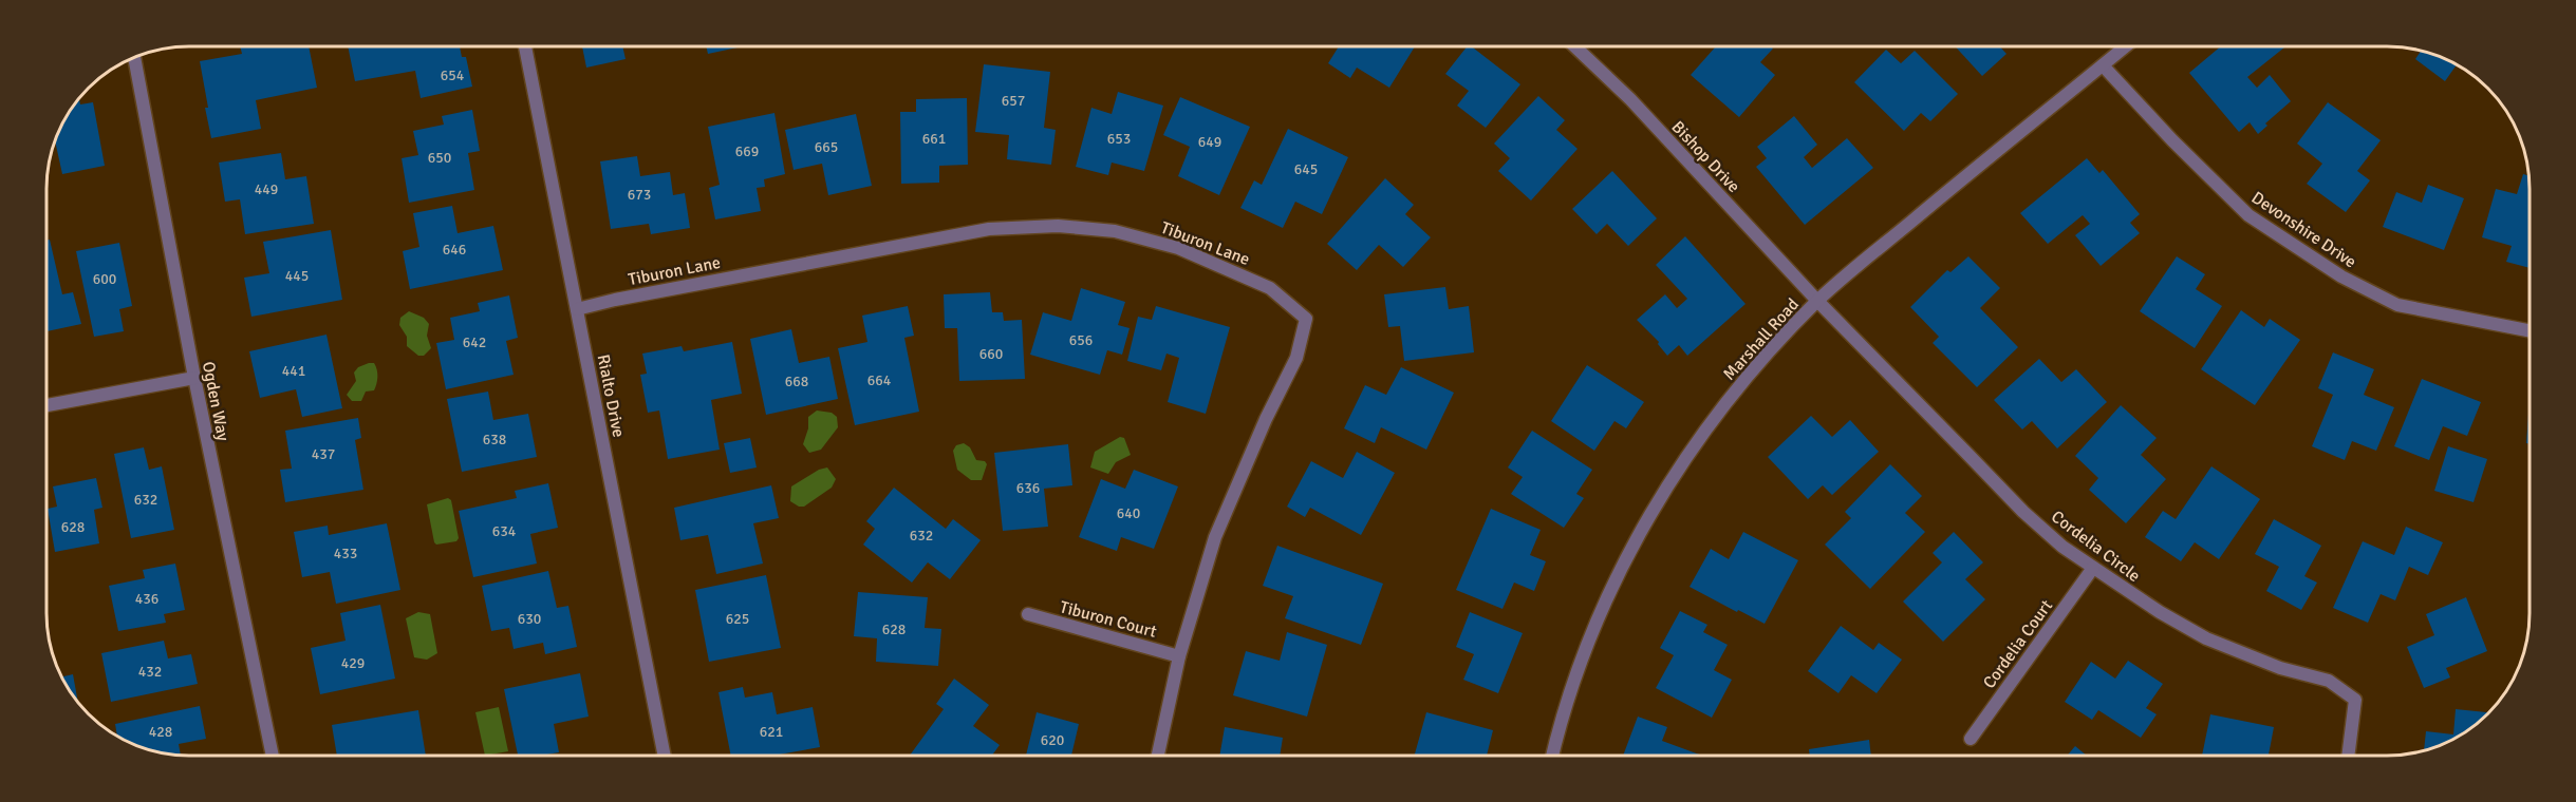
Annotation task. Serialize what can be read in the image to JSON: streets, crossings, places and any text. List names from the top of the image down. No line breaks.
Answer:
{"streets":{"street":["Bishop Drive","Devonshire Drive","Tiburon Lane","Marshall Road","Rialto Drive","Ogden Way","Cordelia Circle","Tiburon Court","Cordelia Court"]},"crossings":[["Bishop Drive","Marshall Road"],["Bishop Drive","Cordelia Circle"],["Devonshire Drive","Marshall Road"],["Tiburon Lane","Rialto Drive"],["Tiburon Lane","Tiburon Court"],["Marshall Road","Cordelia Circle"],["Cordelia Circle","Cordelia Court"]],"house_numbers":["654","657","661","653","649","665","669","650","645","449","673","646","445","600","656","642","660","441","664","668","638","437","636","632","640","628","634","632","433","436","630","625","628","429","432","428","621","620"]}
